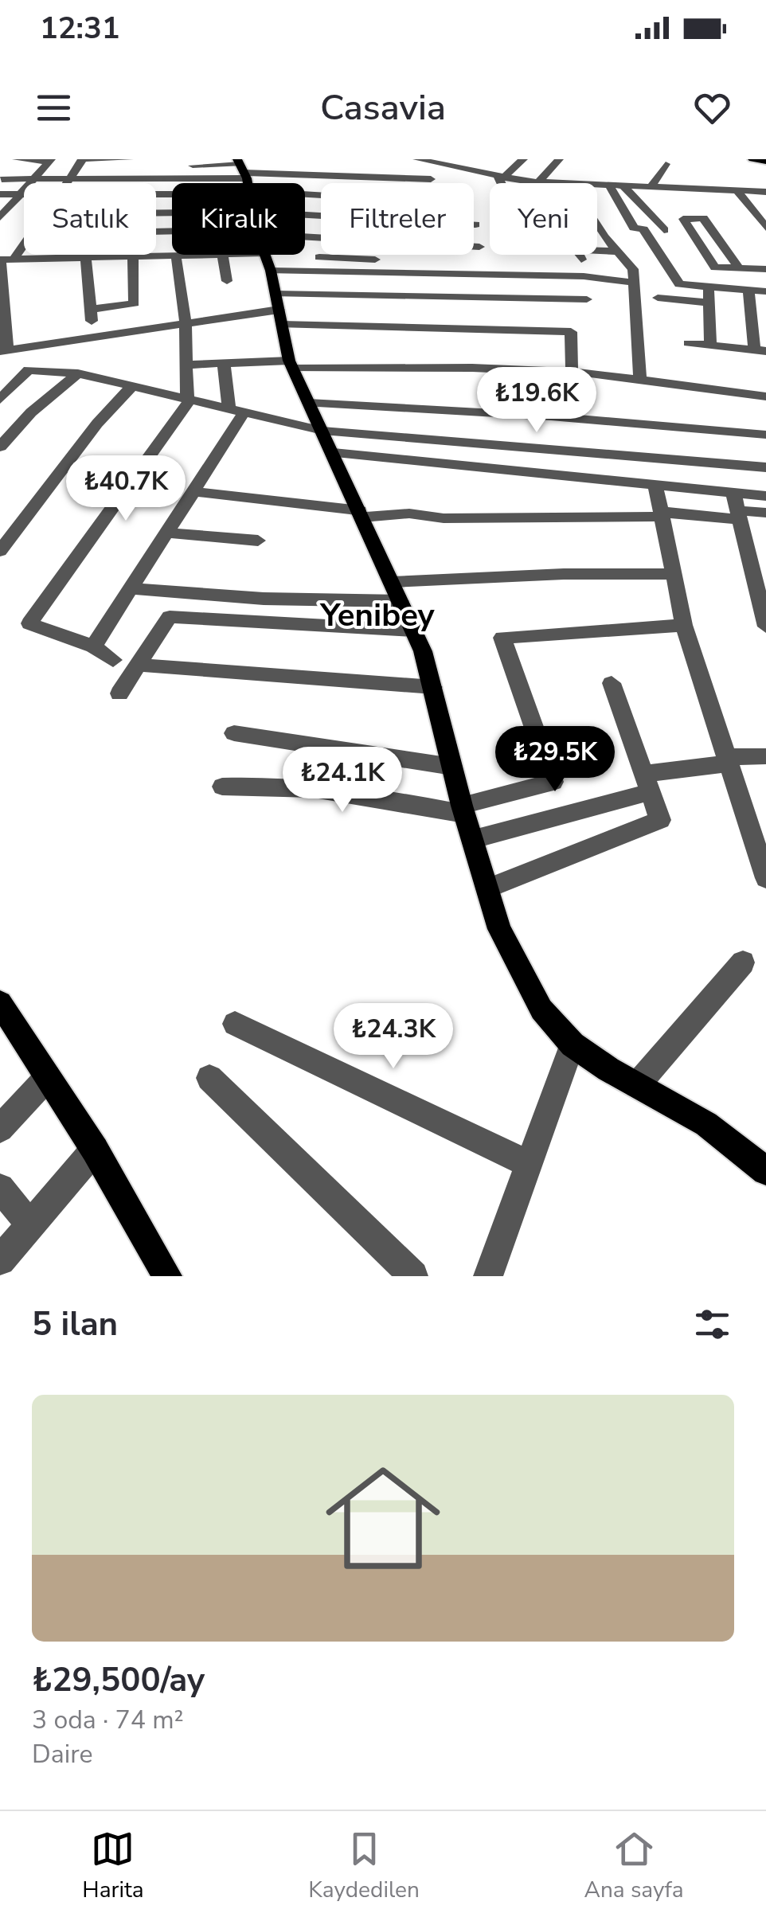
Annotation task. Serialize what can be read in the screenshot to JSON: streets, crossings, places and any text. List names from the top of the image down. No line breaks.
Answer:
{"districts":["Yenibey"],"page":{"status":"12:31","header":"Casavia","chip":["Satılık","Kiralık","Filtreler","Yeni"],"price":["₺19.6K","₺40.7K","₺29.5K","₺24.1K","₺24.3K"],"heading":"5 ilan","list":[{"name":"₺29,500/ay","note":"3 oda · 74 m² · Daire"}],"tabs":["Harita","Kaydedilen","Ana sayfa"]}}
